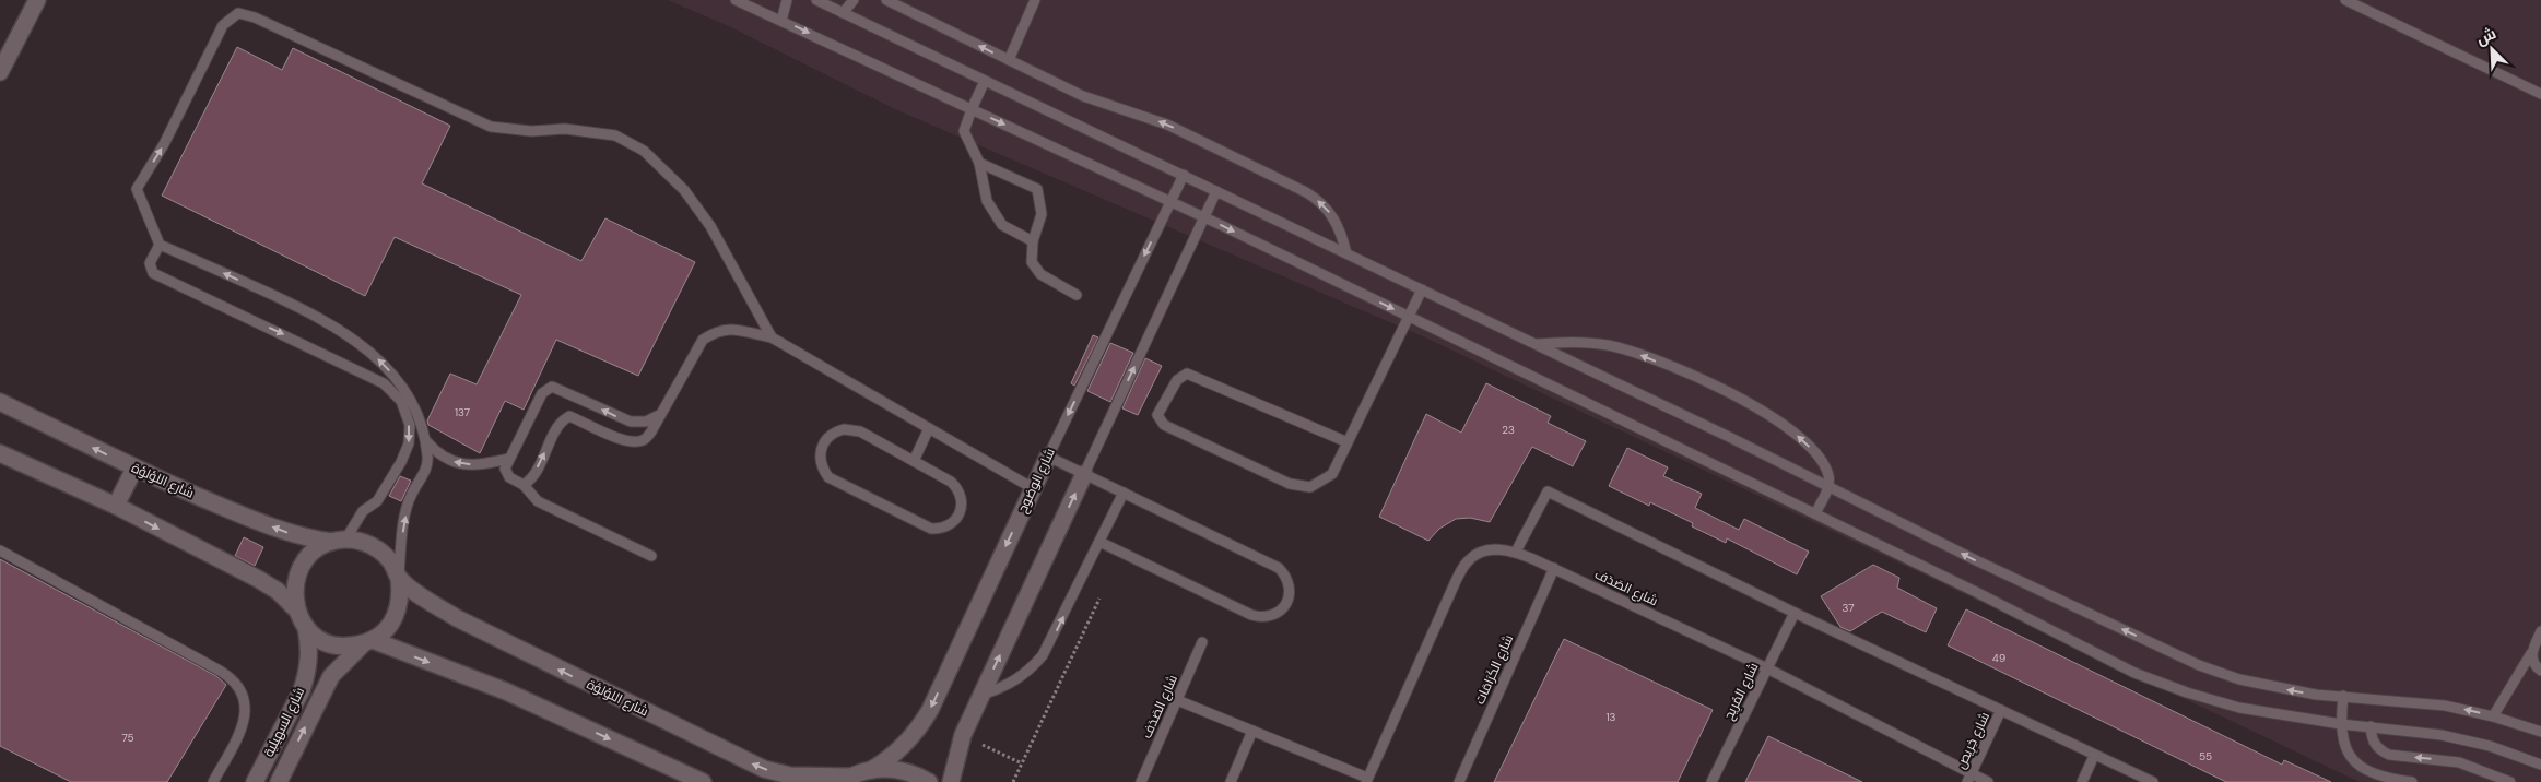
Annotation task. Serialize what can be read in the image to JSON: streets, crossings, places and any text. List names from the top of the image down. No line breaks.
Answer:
{"streets":{"street":["شارع اللؤلؤة","شارع الوضوح","شارع السهيلية"],"lane":["شارع الصَدَف","شارع الكَرَامَات","شارع المُرِيح","شارع خِرِيص"]},"crossings":[["شارع اللؤلؤة","شارع الوضوح"],["شارع اللؤلؤة","شارع السهيلية"],["شارع الصَدَف","شارع الكَرَامَات"],["شارع الصَدَف","شارع المُرِيح"],["شارع الصَدَف","شارع خِرِيص"]],"house_numbers":["137","23","37","49","13","75","55"],"north":"top left"}
